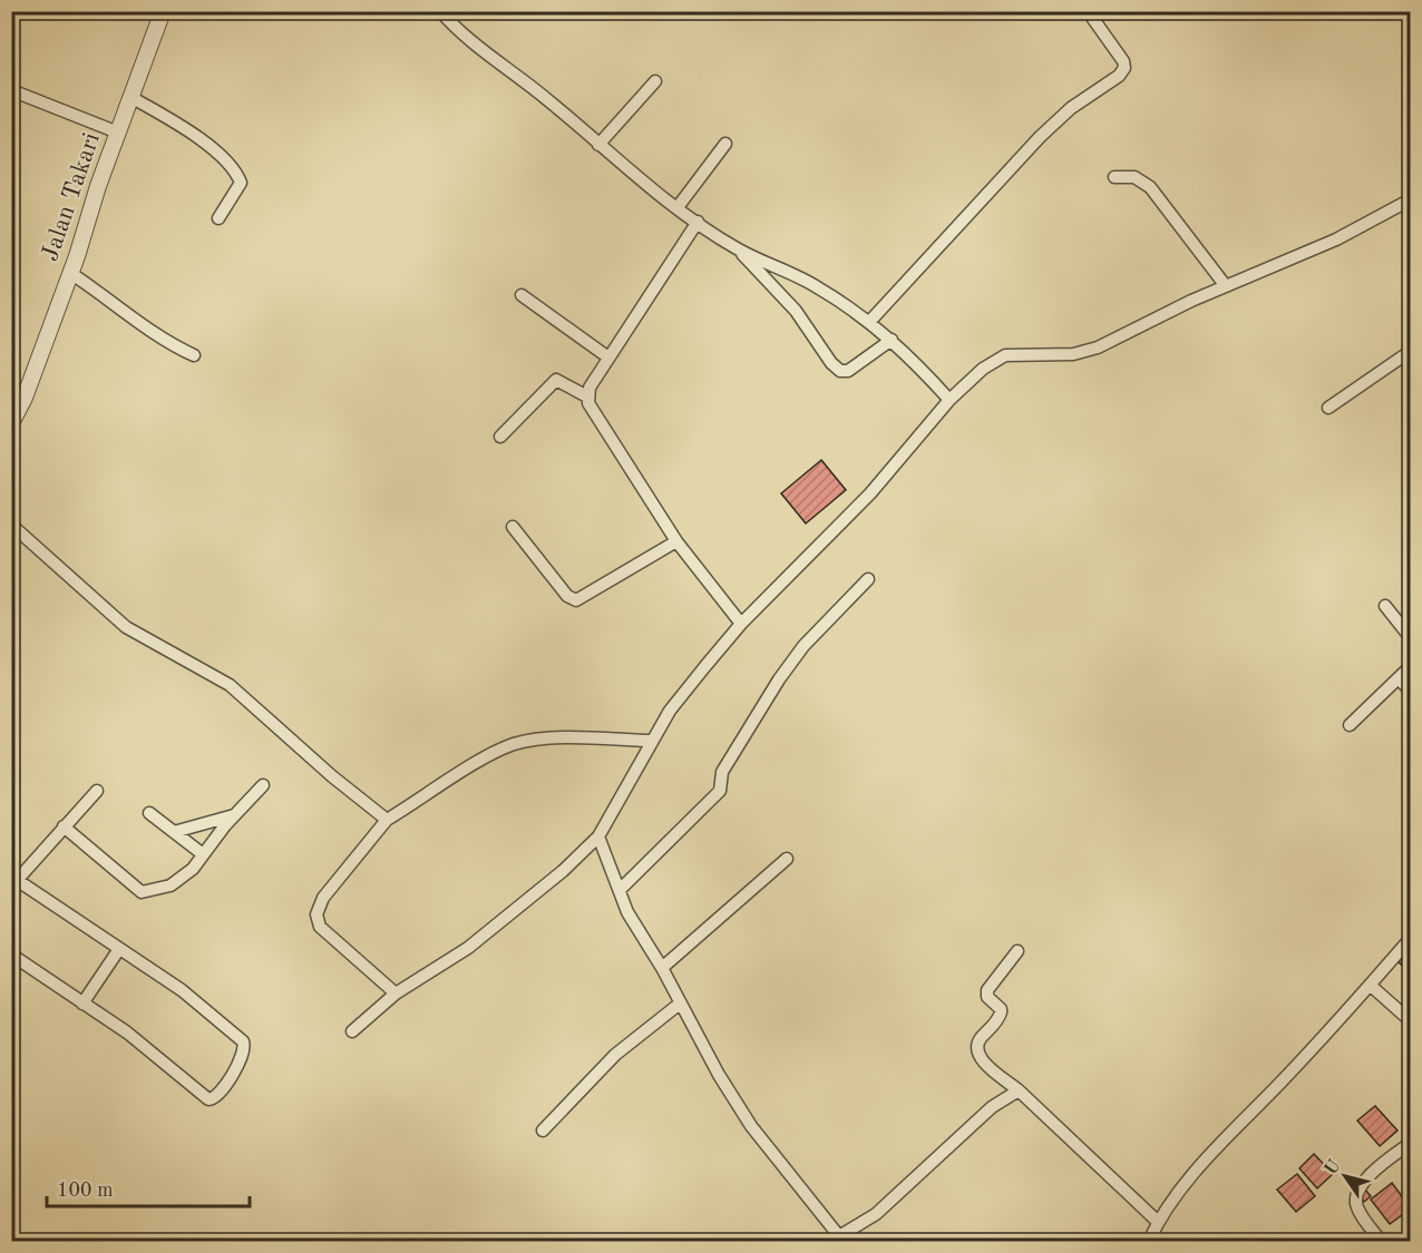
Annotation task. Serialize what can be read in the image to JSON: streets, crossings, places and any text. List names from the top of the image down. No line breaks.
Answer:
{"streets":{"street":["Jalan Takari"]},"scale_bar":"100 m","north":"top left"}
